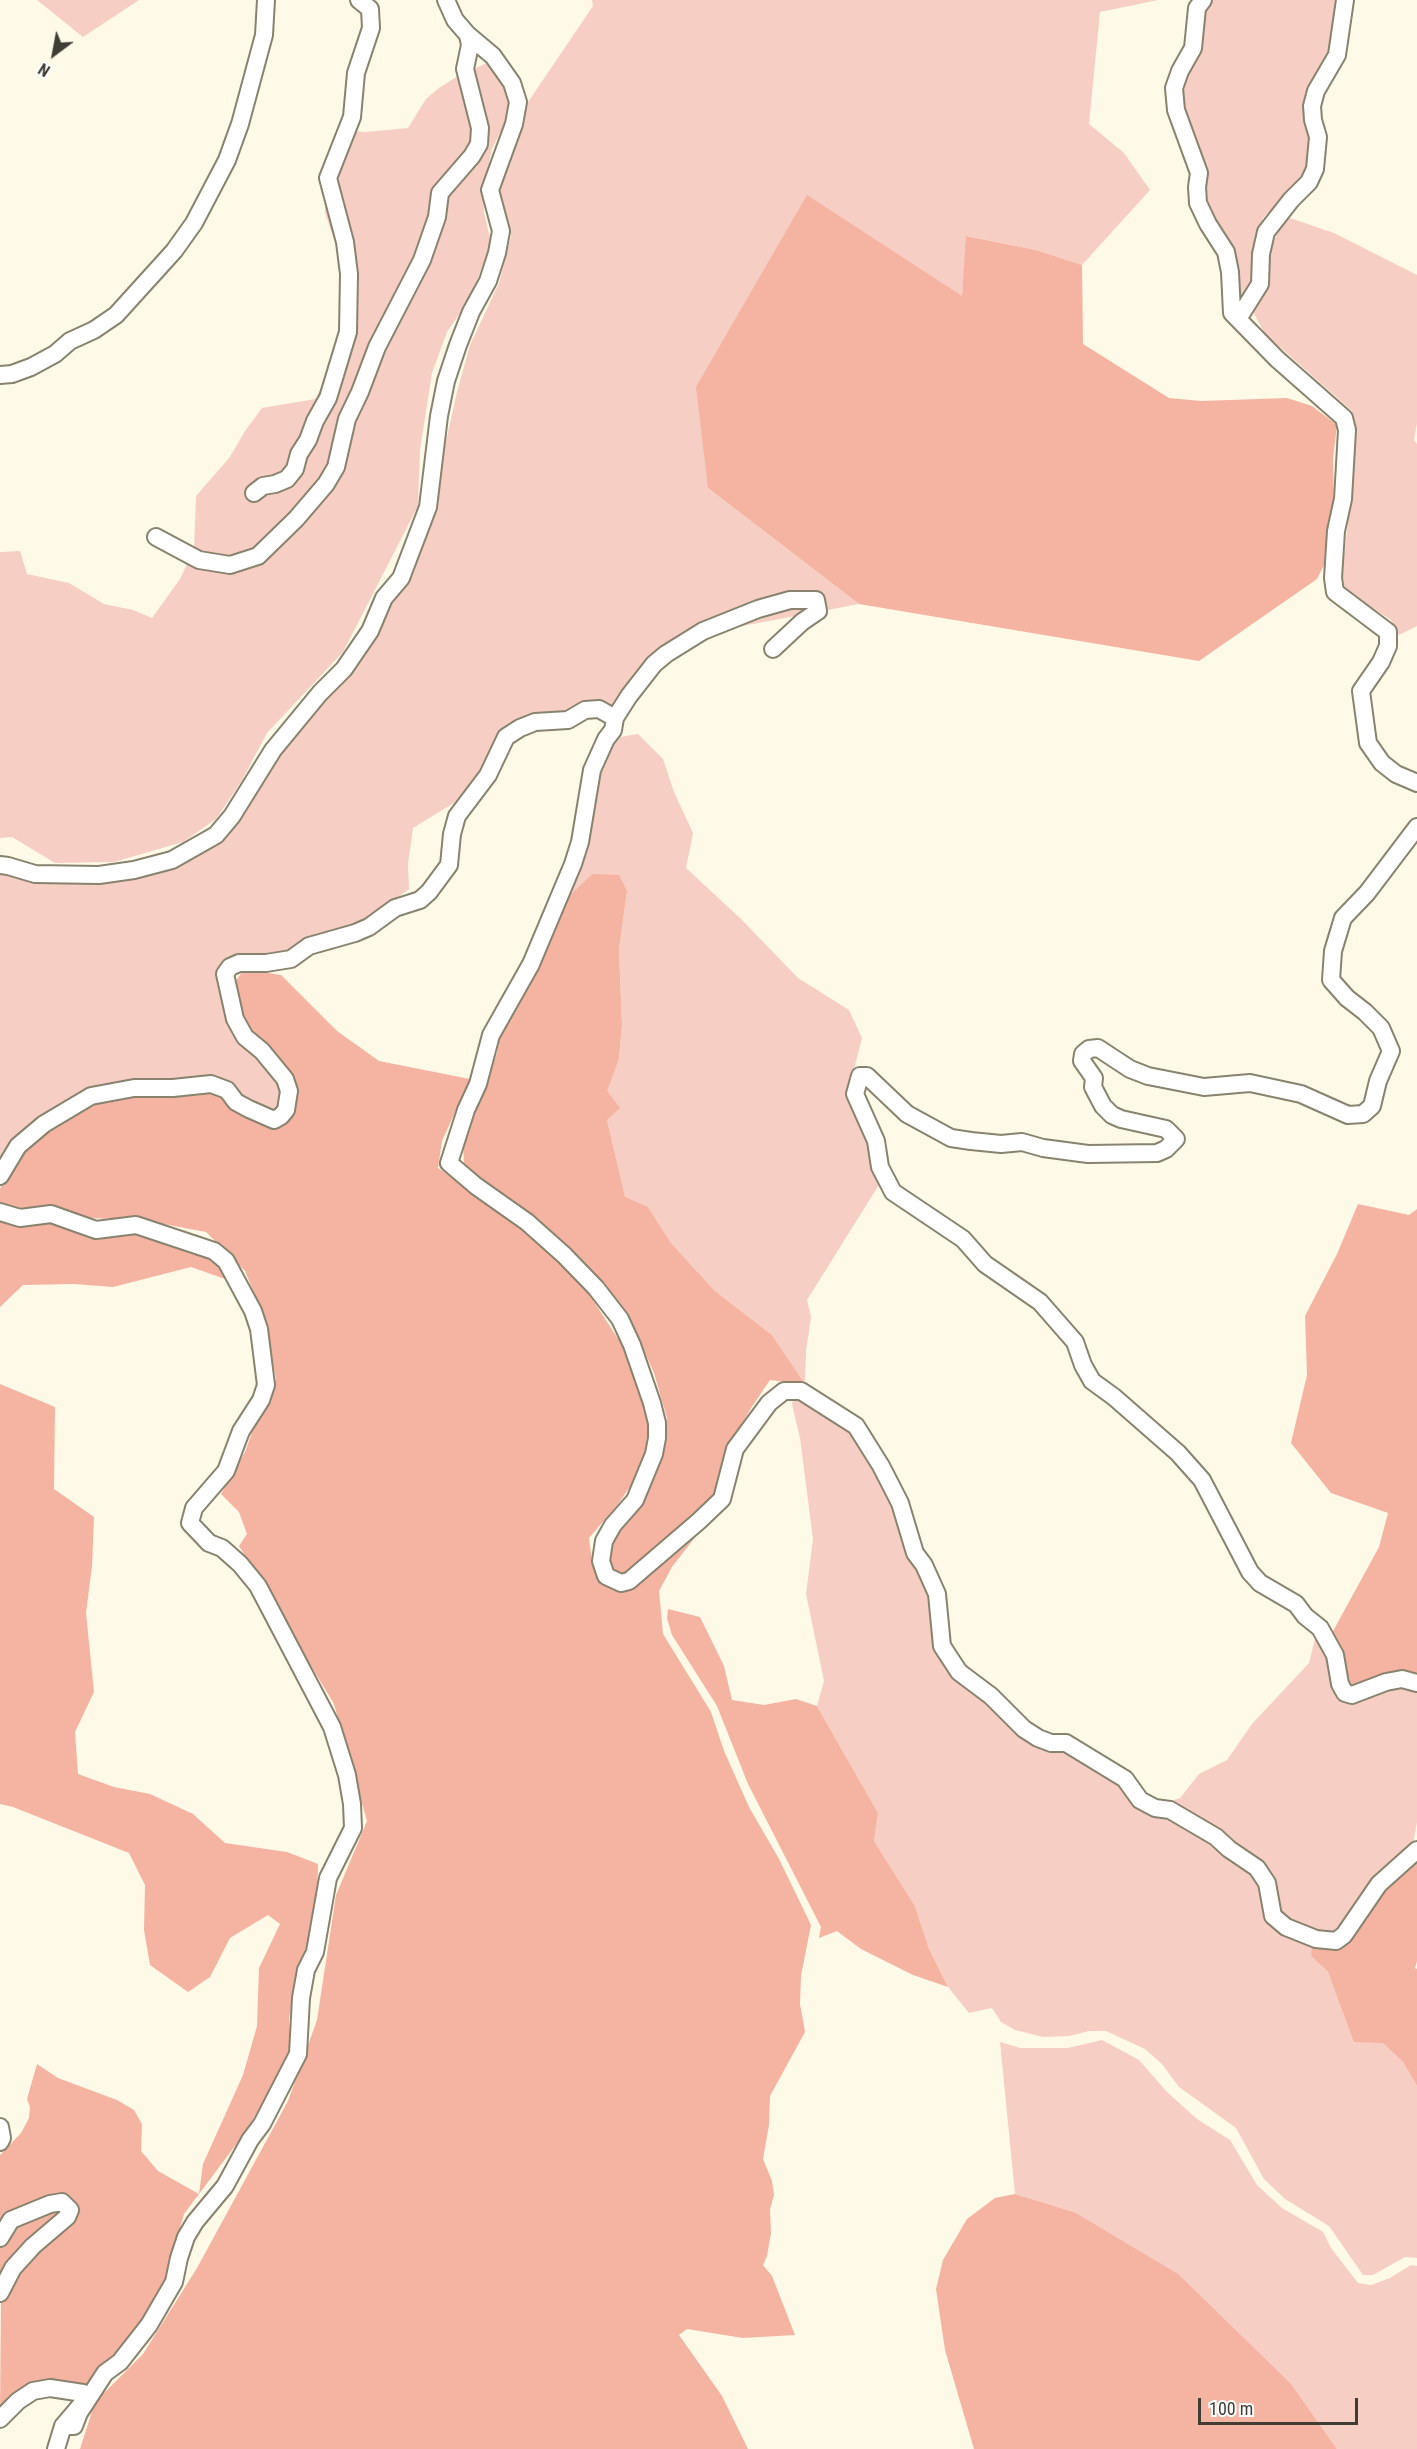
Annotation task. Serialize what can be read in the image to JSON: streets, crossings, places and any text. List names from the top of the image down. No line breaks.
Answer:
{"scale_bar":"100 m","north":"bottom left"}
